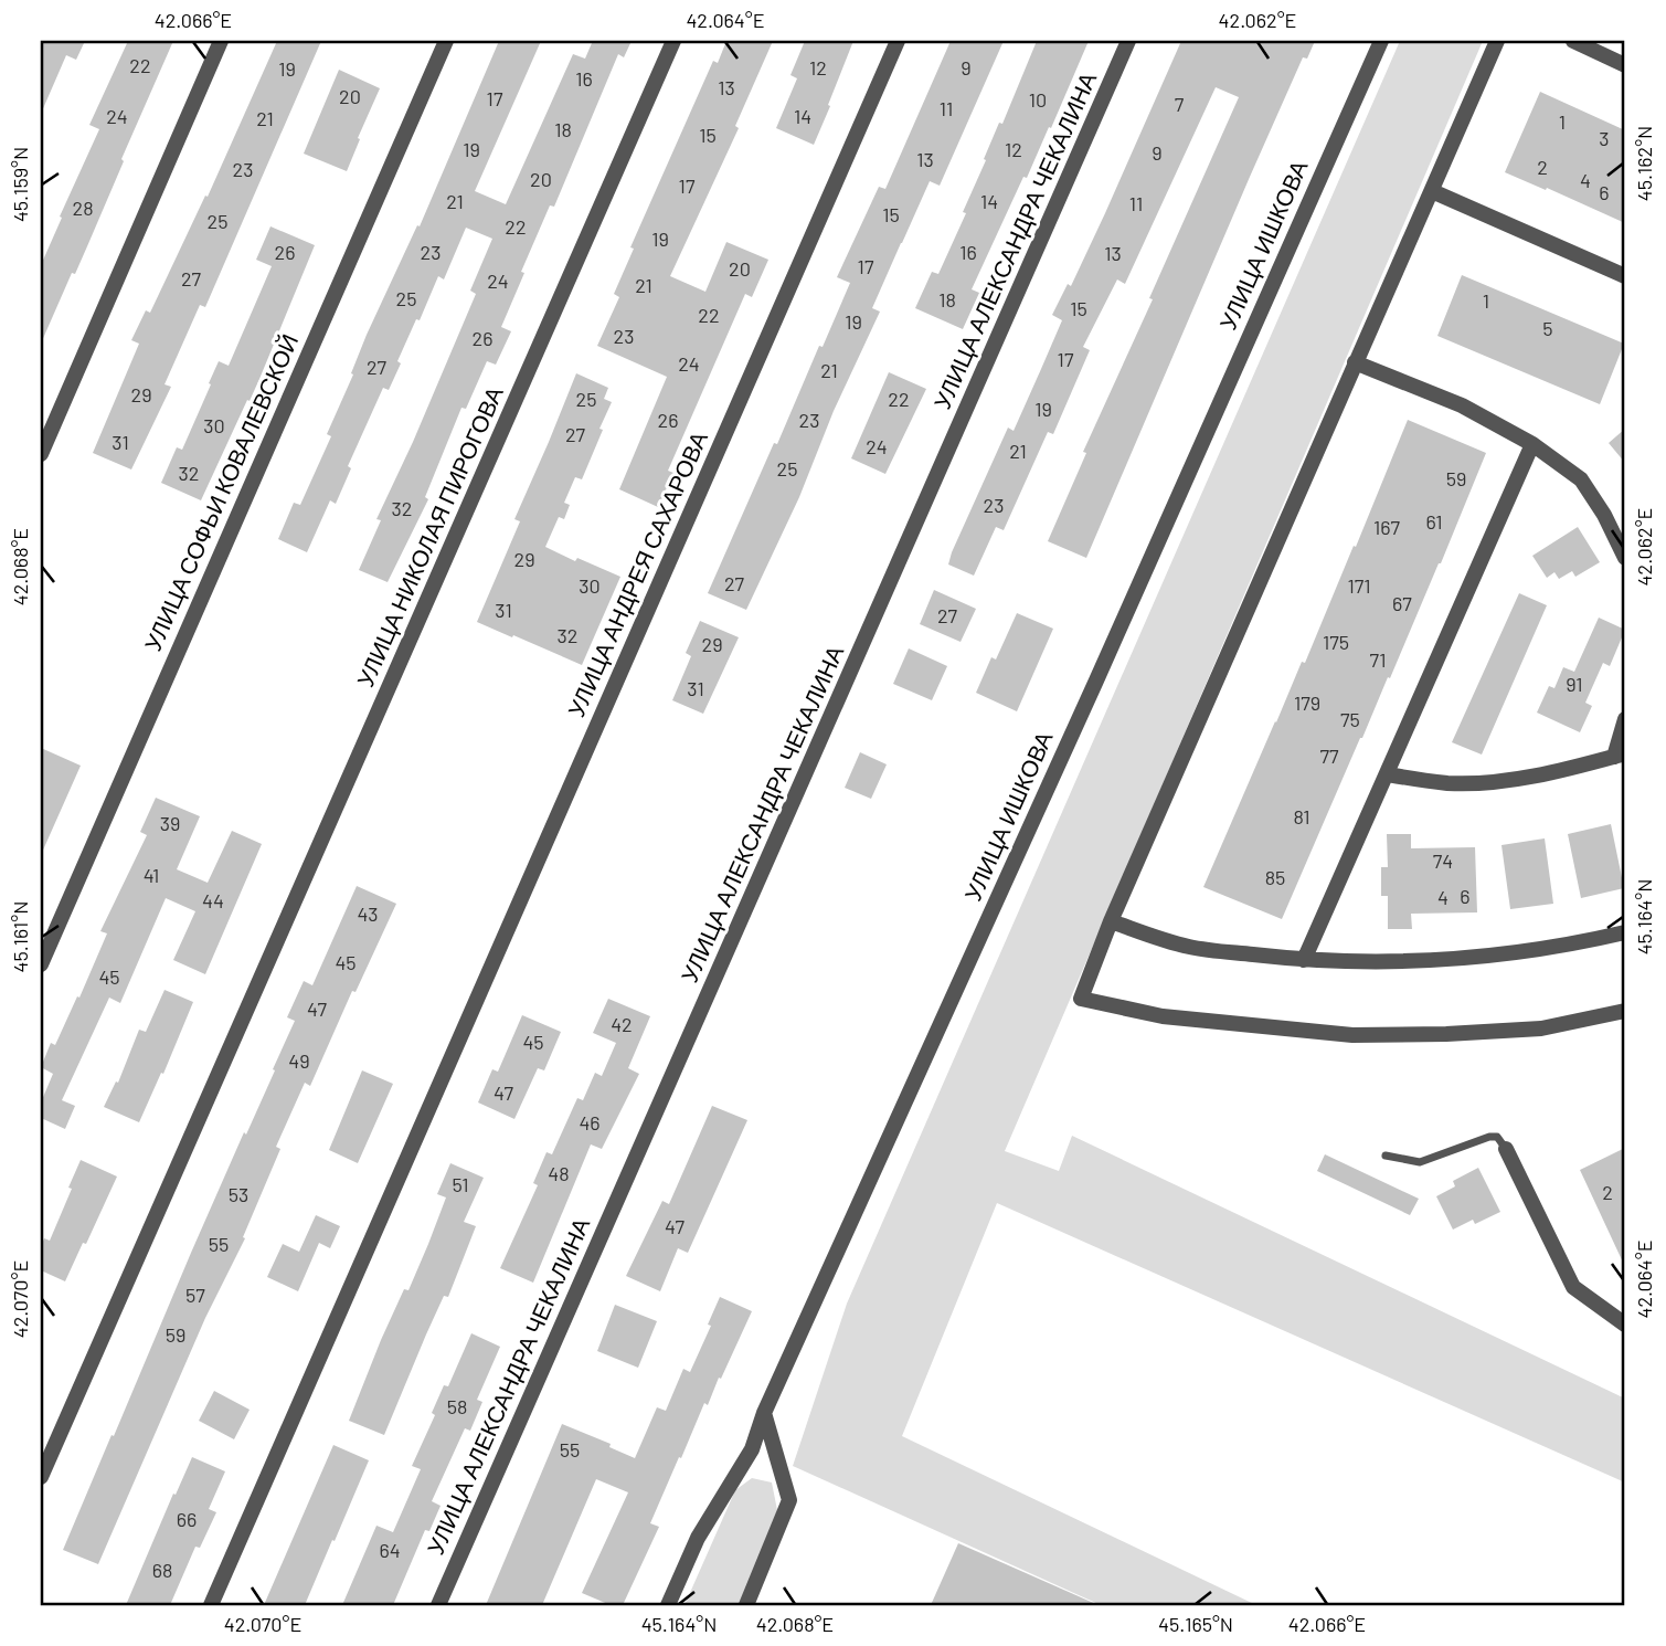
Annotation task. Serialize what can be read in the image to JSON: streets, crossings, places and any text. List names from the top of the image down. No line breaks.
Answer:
{"streets":{"street":["УЛИЦА АЛЕКСАНДРА ЧЕКАЛИНА","УЛИЦА ИШКОВА","УЛИЦА СОФЬИ КОВАЛЕВСКОЙ","УЛИЦА НИКОЛАЯ ПИРОГОВА","УЛИЦА АНДРЕЯ САХАРОВА"]},"house_numbers":["22","12","9","19","16","13","20","17","10","7","11","24","14","21","1","18","15","3","19","12","9","13","2","23","20","4","17","6","21","14","11","28","15","25","22","19","26","23","16","13","17","20","27","24","21","25","18","1","15","22","19","5","23","26","17","24","27","21","29","25","22","19","26","23","30","27","31","24","21","25","32","59","23","32","61","167","29","27","30","171","67","31","27","32","175","29","71","91","31","179","75","77","81","39","74","41","85","6","4","44","43","45","45","47","42","45","49","47","46","48","51","2","53","47","55","57","59","58","55","66","64","68"],"coordinates":["42.066°E","42.064°E","42.062°E","45.162°N","45.159°N","42.068°E","45.164°N","45.161°N","42.070°E","45.165°N"]}
